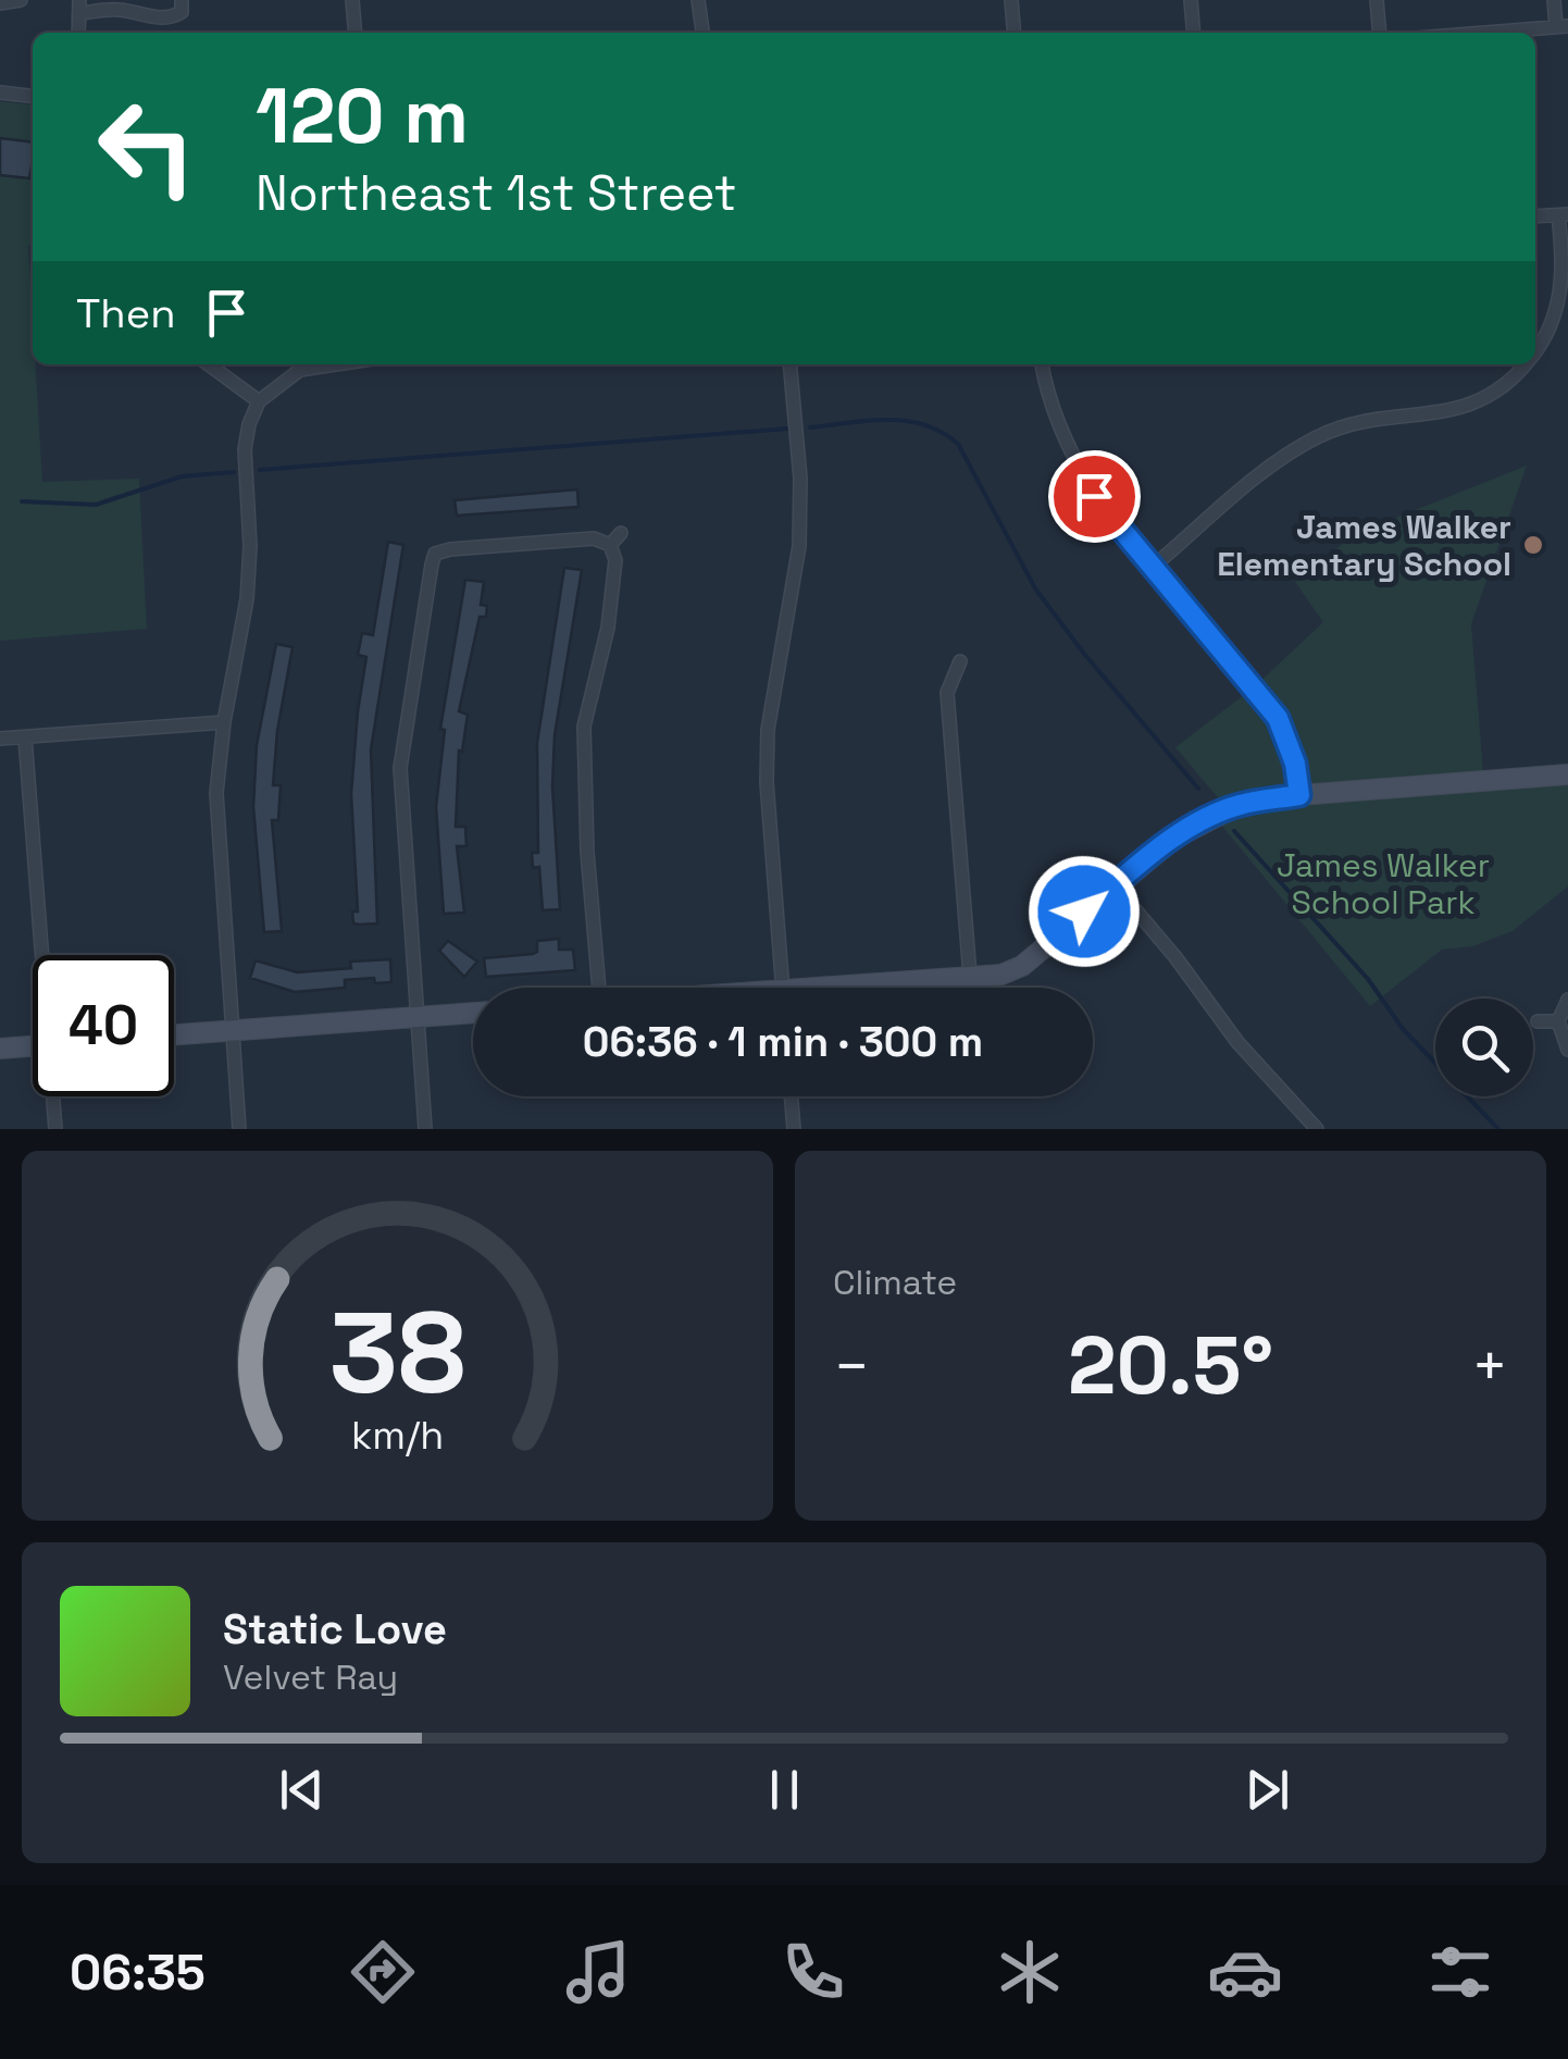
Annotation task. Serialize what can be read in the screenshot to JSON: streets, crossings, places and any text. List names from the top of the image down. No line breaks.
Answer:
{"parks":["James Walker School Park"],"places":["James Walker Elementary School"],"page":{"turn":["120 m","Northeast 1st Street"],"then":"Then","limit":"40","trip":"06:36 · 1 min · 300 m","tile":"Climate","heat":["−","20.5°","+"],"song":["Static Love","Velvet Ray"],"tabs":"06:35","gauge":["38","km/h"]}}
